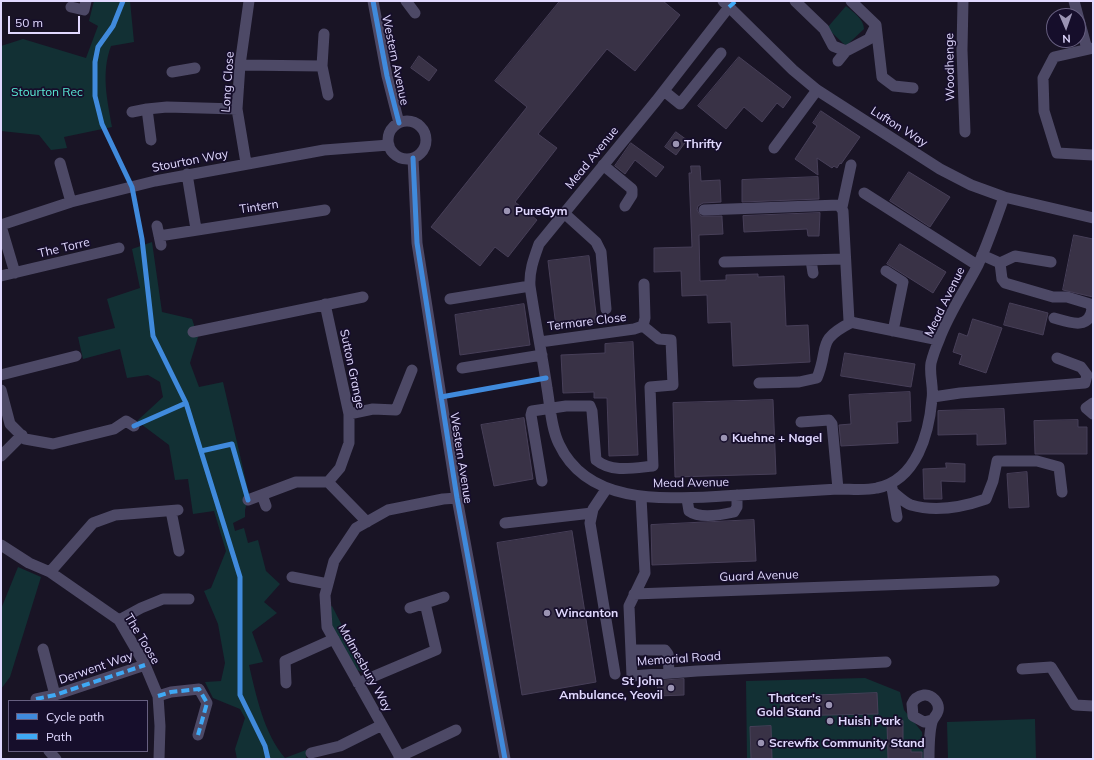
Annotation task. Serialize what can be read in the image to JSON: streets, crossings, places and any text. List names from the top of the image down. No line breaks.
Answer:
{"streets":{"street":["Western Avenue","Woodhenge","Long Close","Lufton Way","Mead Avenue","Stourton Way","Tintern","The Torre","Termare Close","Sutton Grange","Guard Avenue","The Toose","Memorial Road","Derwent Way","Malmesbury Way"]},"crossings":[["Western Avenue","Stourton Way"],["Western Avenue","Malmesbury Way"],["Long Close","Stourton Way"],["Lufton Way","Mead Avenue"],["Mead Avenue","Termare Close"],["Mead Avenue","Memorial Road"],["Guard Avenue","Memorial Road"],["The Toose","Derwent Way"]],"parks":["Stourton Rec"],"places":["Thrifty","PureGym","Kuehne + Nagel","Wincanton","St John Ambulance, Yeovil","Thatcer's Gold Stand","Huish Park","Screwfix Community Stand"],"legend":["Cycle path","Path"],"scale_bar":"50 m","north":"bottom"}
